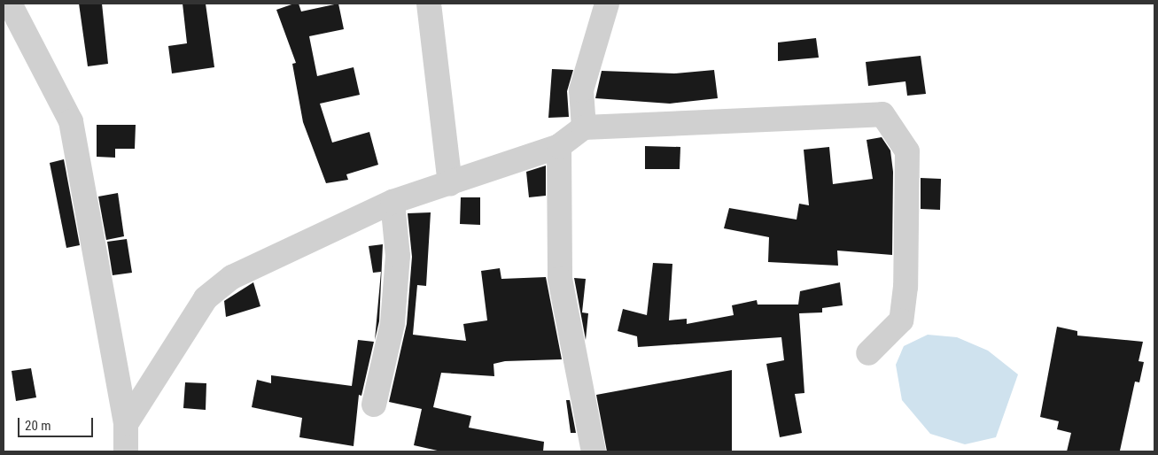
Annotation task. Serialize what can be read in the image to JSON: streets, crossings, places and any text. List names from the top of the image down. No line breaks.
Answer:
{"scale_bar":"20 m"}
